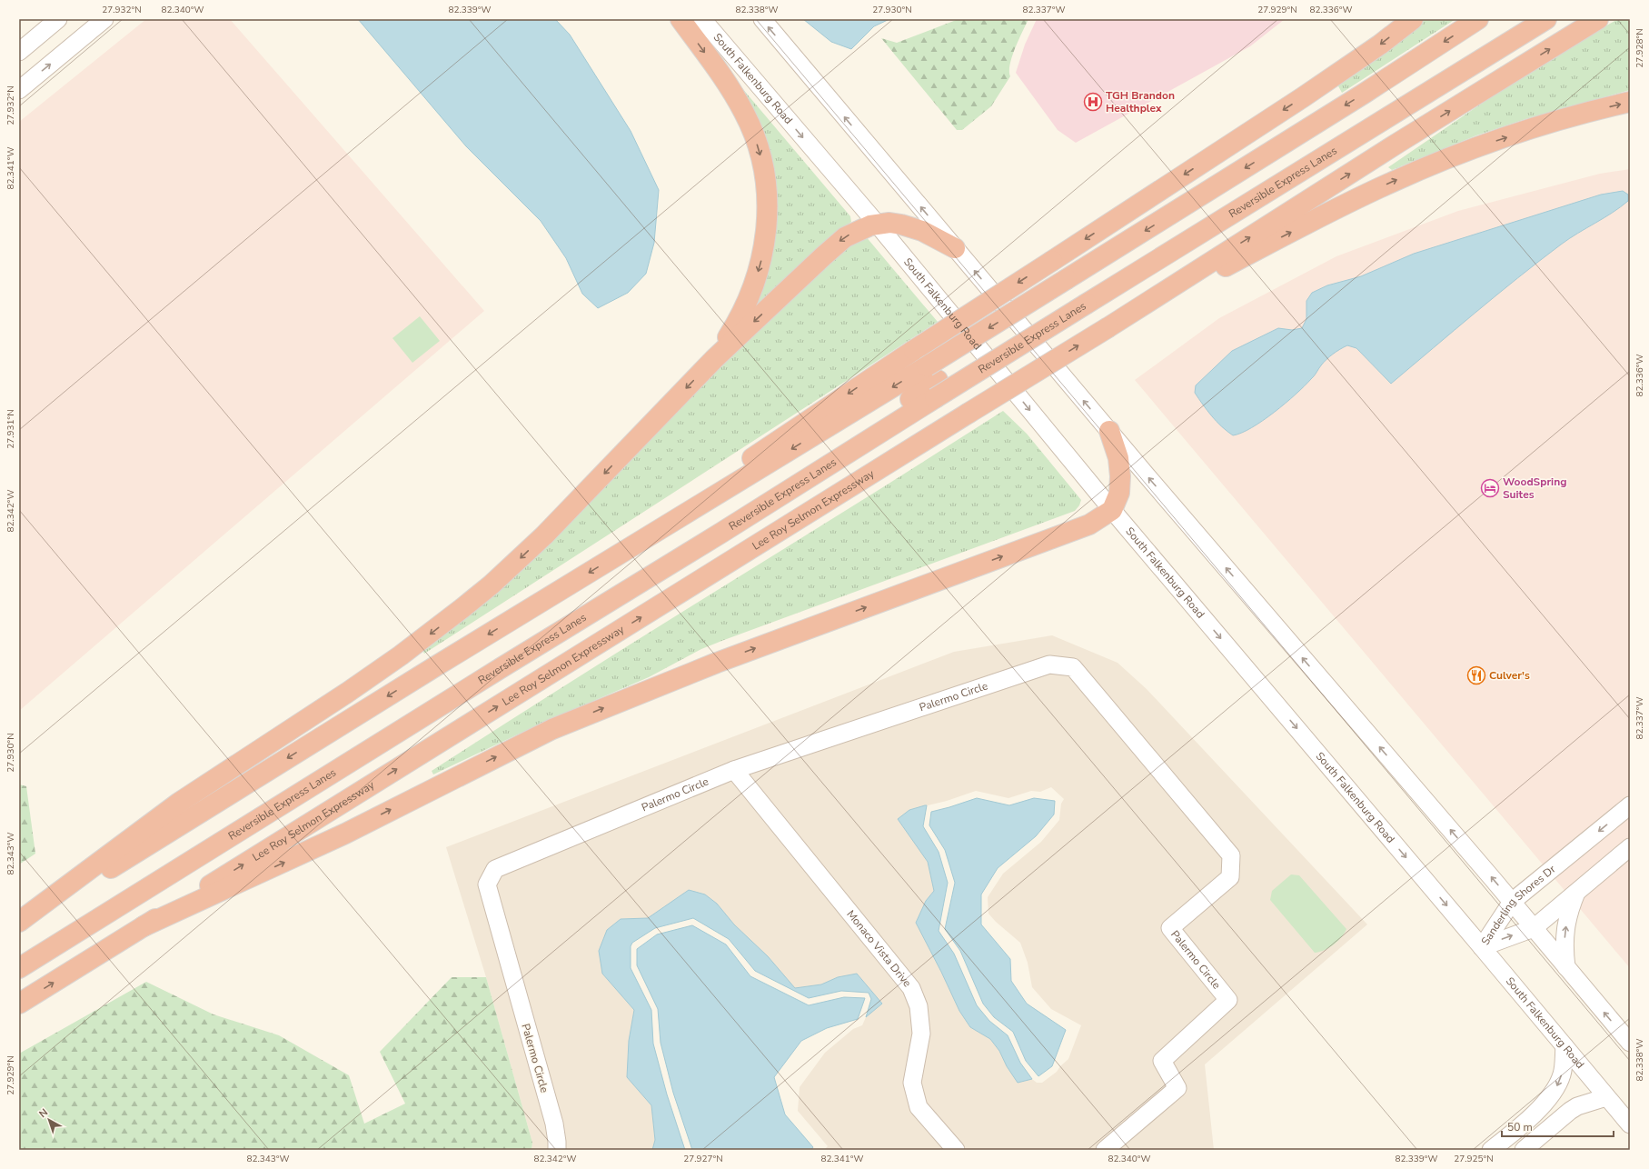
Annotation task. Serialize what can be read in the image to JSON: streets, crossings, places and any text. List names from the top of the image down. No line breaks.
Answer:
{"streets":{"highway":["Reversible Express Lanes","Lee Roy Selmon Expressway"],"street":["South Falkenburg Road","Palermo Circle","Sanderling Shores Dr","Monaco Vista Drive"]},"crossings":[["South Falkenburg Road","Sanderling Shores Dr"],["Palermo Circle","Monaco Vista Drive"]],"places":{"hospital":["TGH Brandon Healthplex"],"hotel":["WoodSpring Suites"],"restaurant":["Culver's"]},"scale_bar":"50 m","north":"top left","coordinates":["27.932°N","82.340°W","82.339°W","82.338°W","27.930°N","82.337°W","27.929°N","82.336°W","27.928°N","82.341°W","27.931°N","82.342°W","82.343°W","27.927°N","27.925°N"]}
